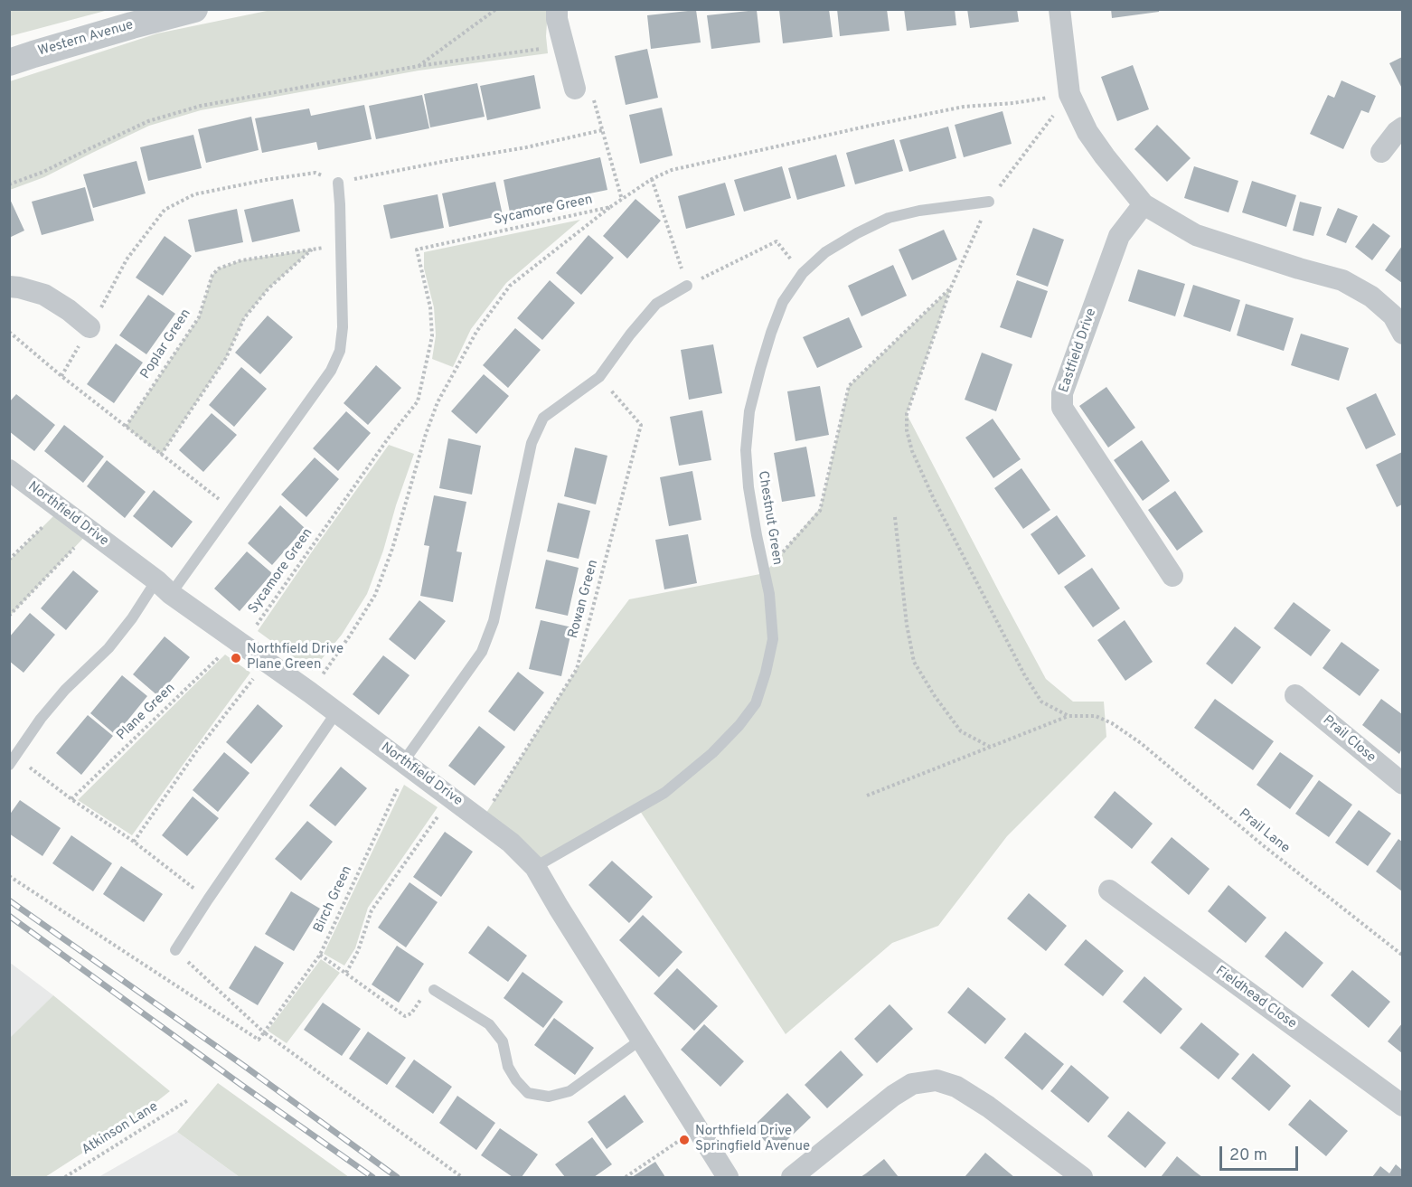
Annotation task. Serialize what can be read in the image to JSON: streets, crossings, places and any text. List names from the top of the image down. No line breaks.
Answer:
{"streets":{"street":["Western Avenue","Eastfield Drive","Northfield Drive","Prail Close","Fieldhead Close"],"lane":["Chestnut Green"],"path":["Sycamore Green","Poplar Green","Rowan Green","Plane Green","Prail Lane","Birch Green","Atkinson Lane"]},"crossings":[["Sycamore Green","Northfield Drive"],["Sycamore Green","Plane Green"],["Northfield Drive","Chestnut Green"],["Northfield Drive","Rowan Green"],["Northfield Drive","Plane Green"],["Northfield Drive","Birch Green"]],"places":["Northfield Drive Plane Green","Northfield Drive Springfield Avenue"],"scale_bar":"20 m"}
